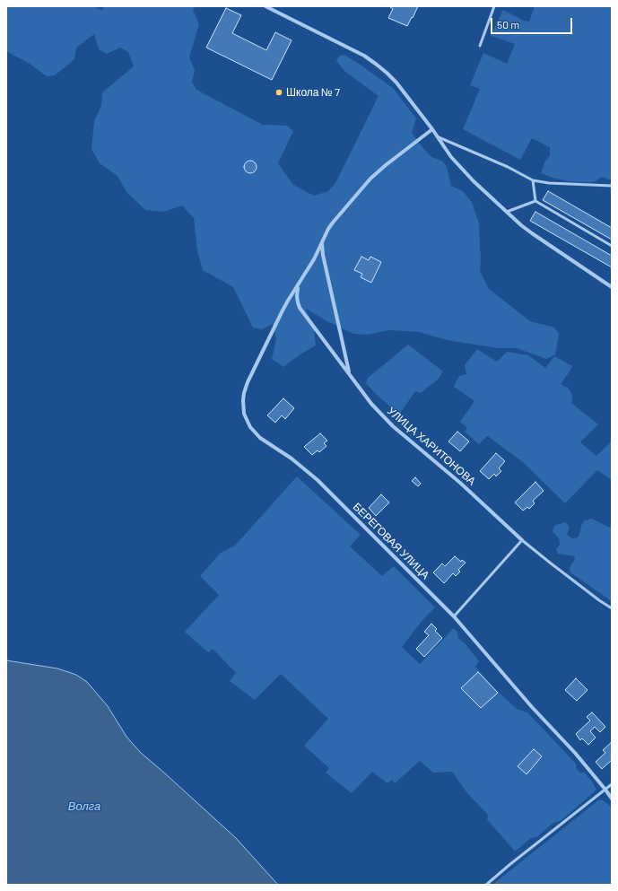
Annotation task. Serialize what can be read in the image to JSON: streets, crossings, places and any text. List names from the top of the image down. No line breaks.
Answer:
{"streets":{"street":["УЛИЦА ХАРИТОНОВА","БЕРЕГОВАЯ УЛИЦА"]},"crossings":[["УЛИЦА ХАРИТОНОВА","БЕРЕГОВАЯ УЛИЦА"]],"water":["Волга"],"places":["Школа № 7"],"scale_bar":"50 m"}
